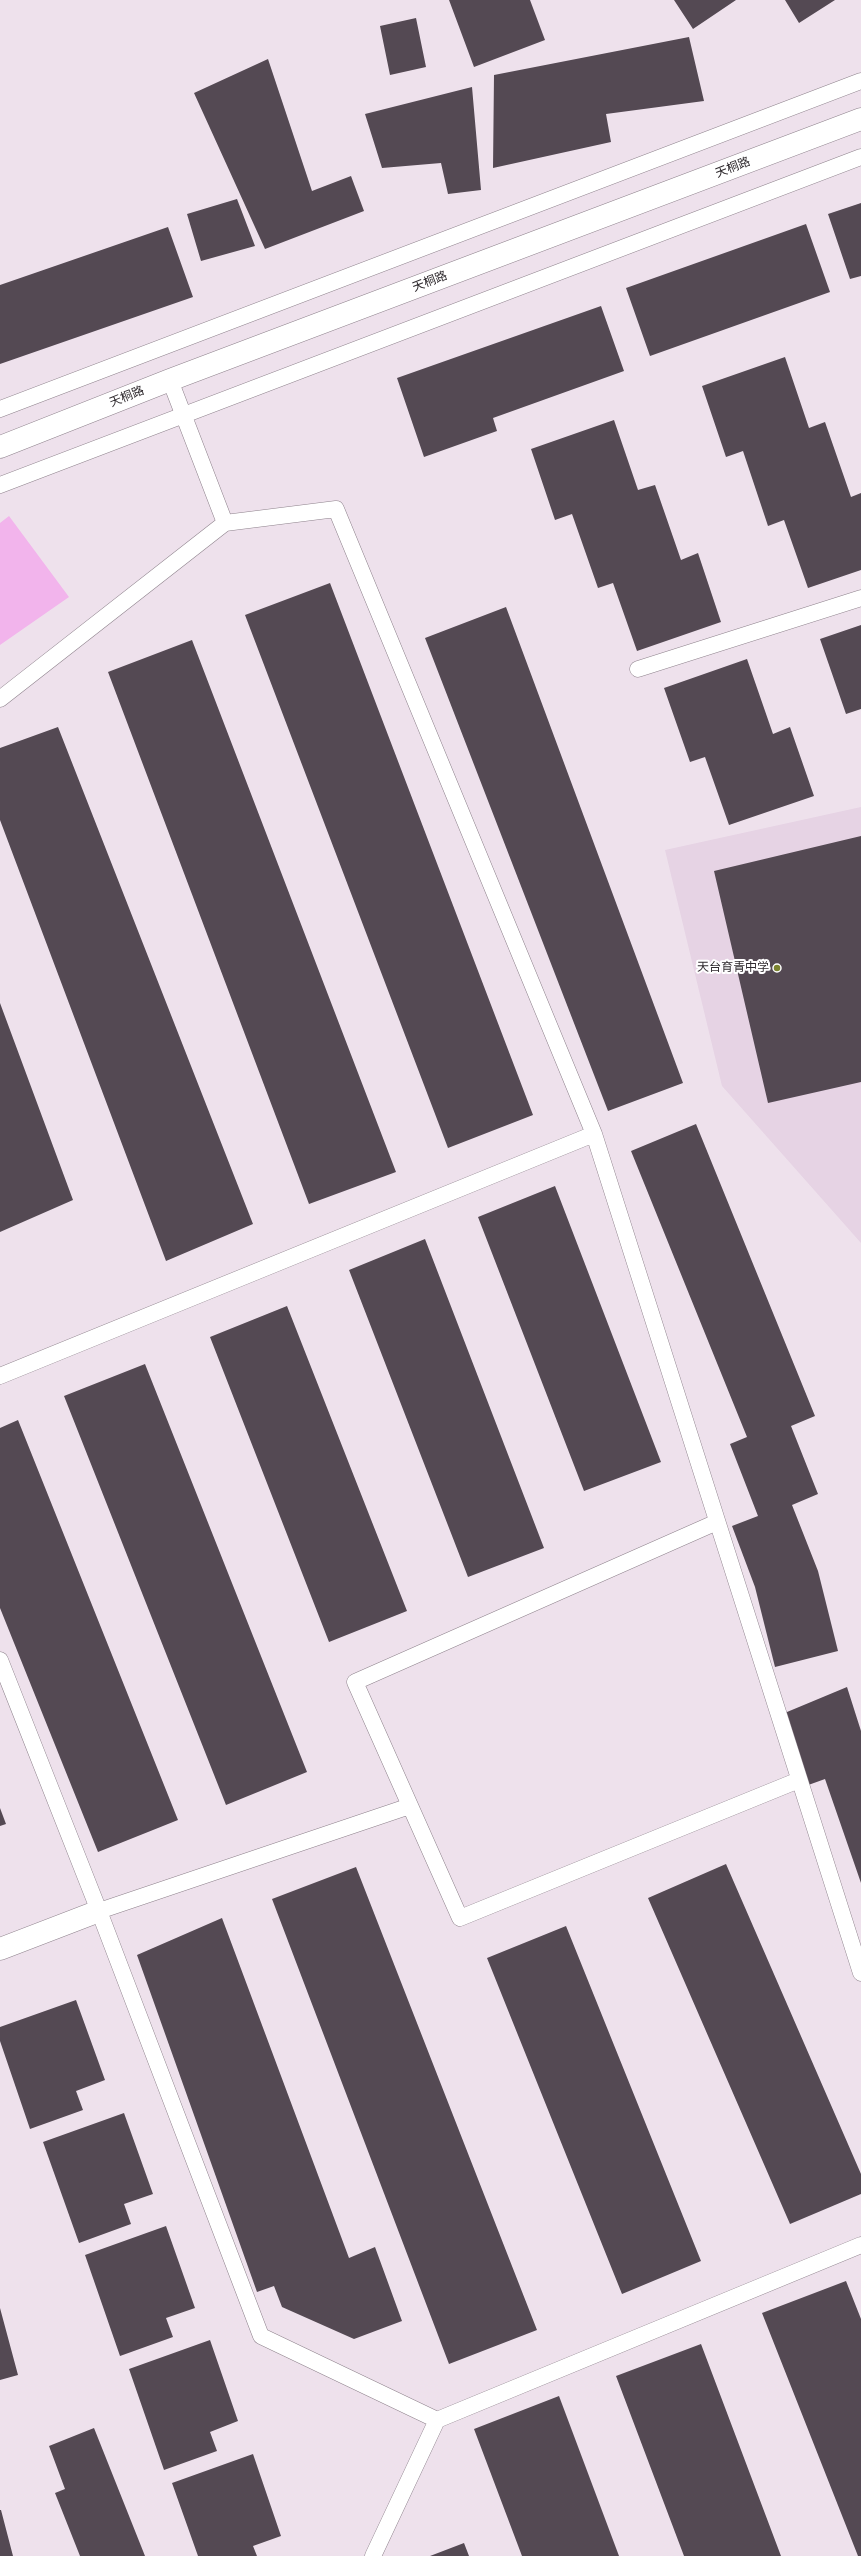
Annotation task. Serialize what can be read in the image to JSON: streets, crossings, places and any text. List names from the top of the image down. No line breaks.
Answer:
{"streets":{"main road":["天桐路"]},"places":["天台育青中学"]}
